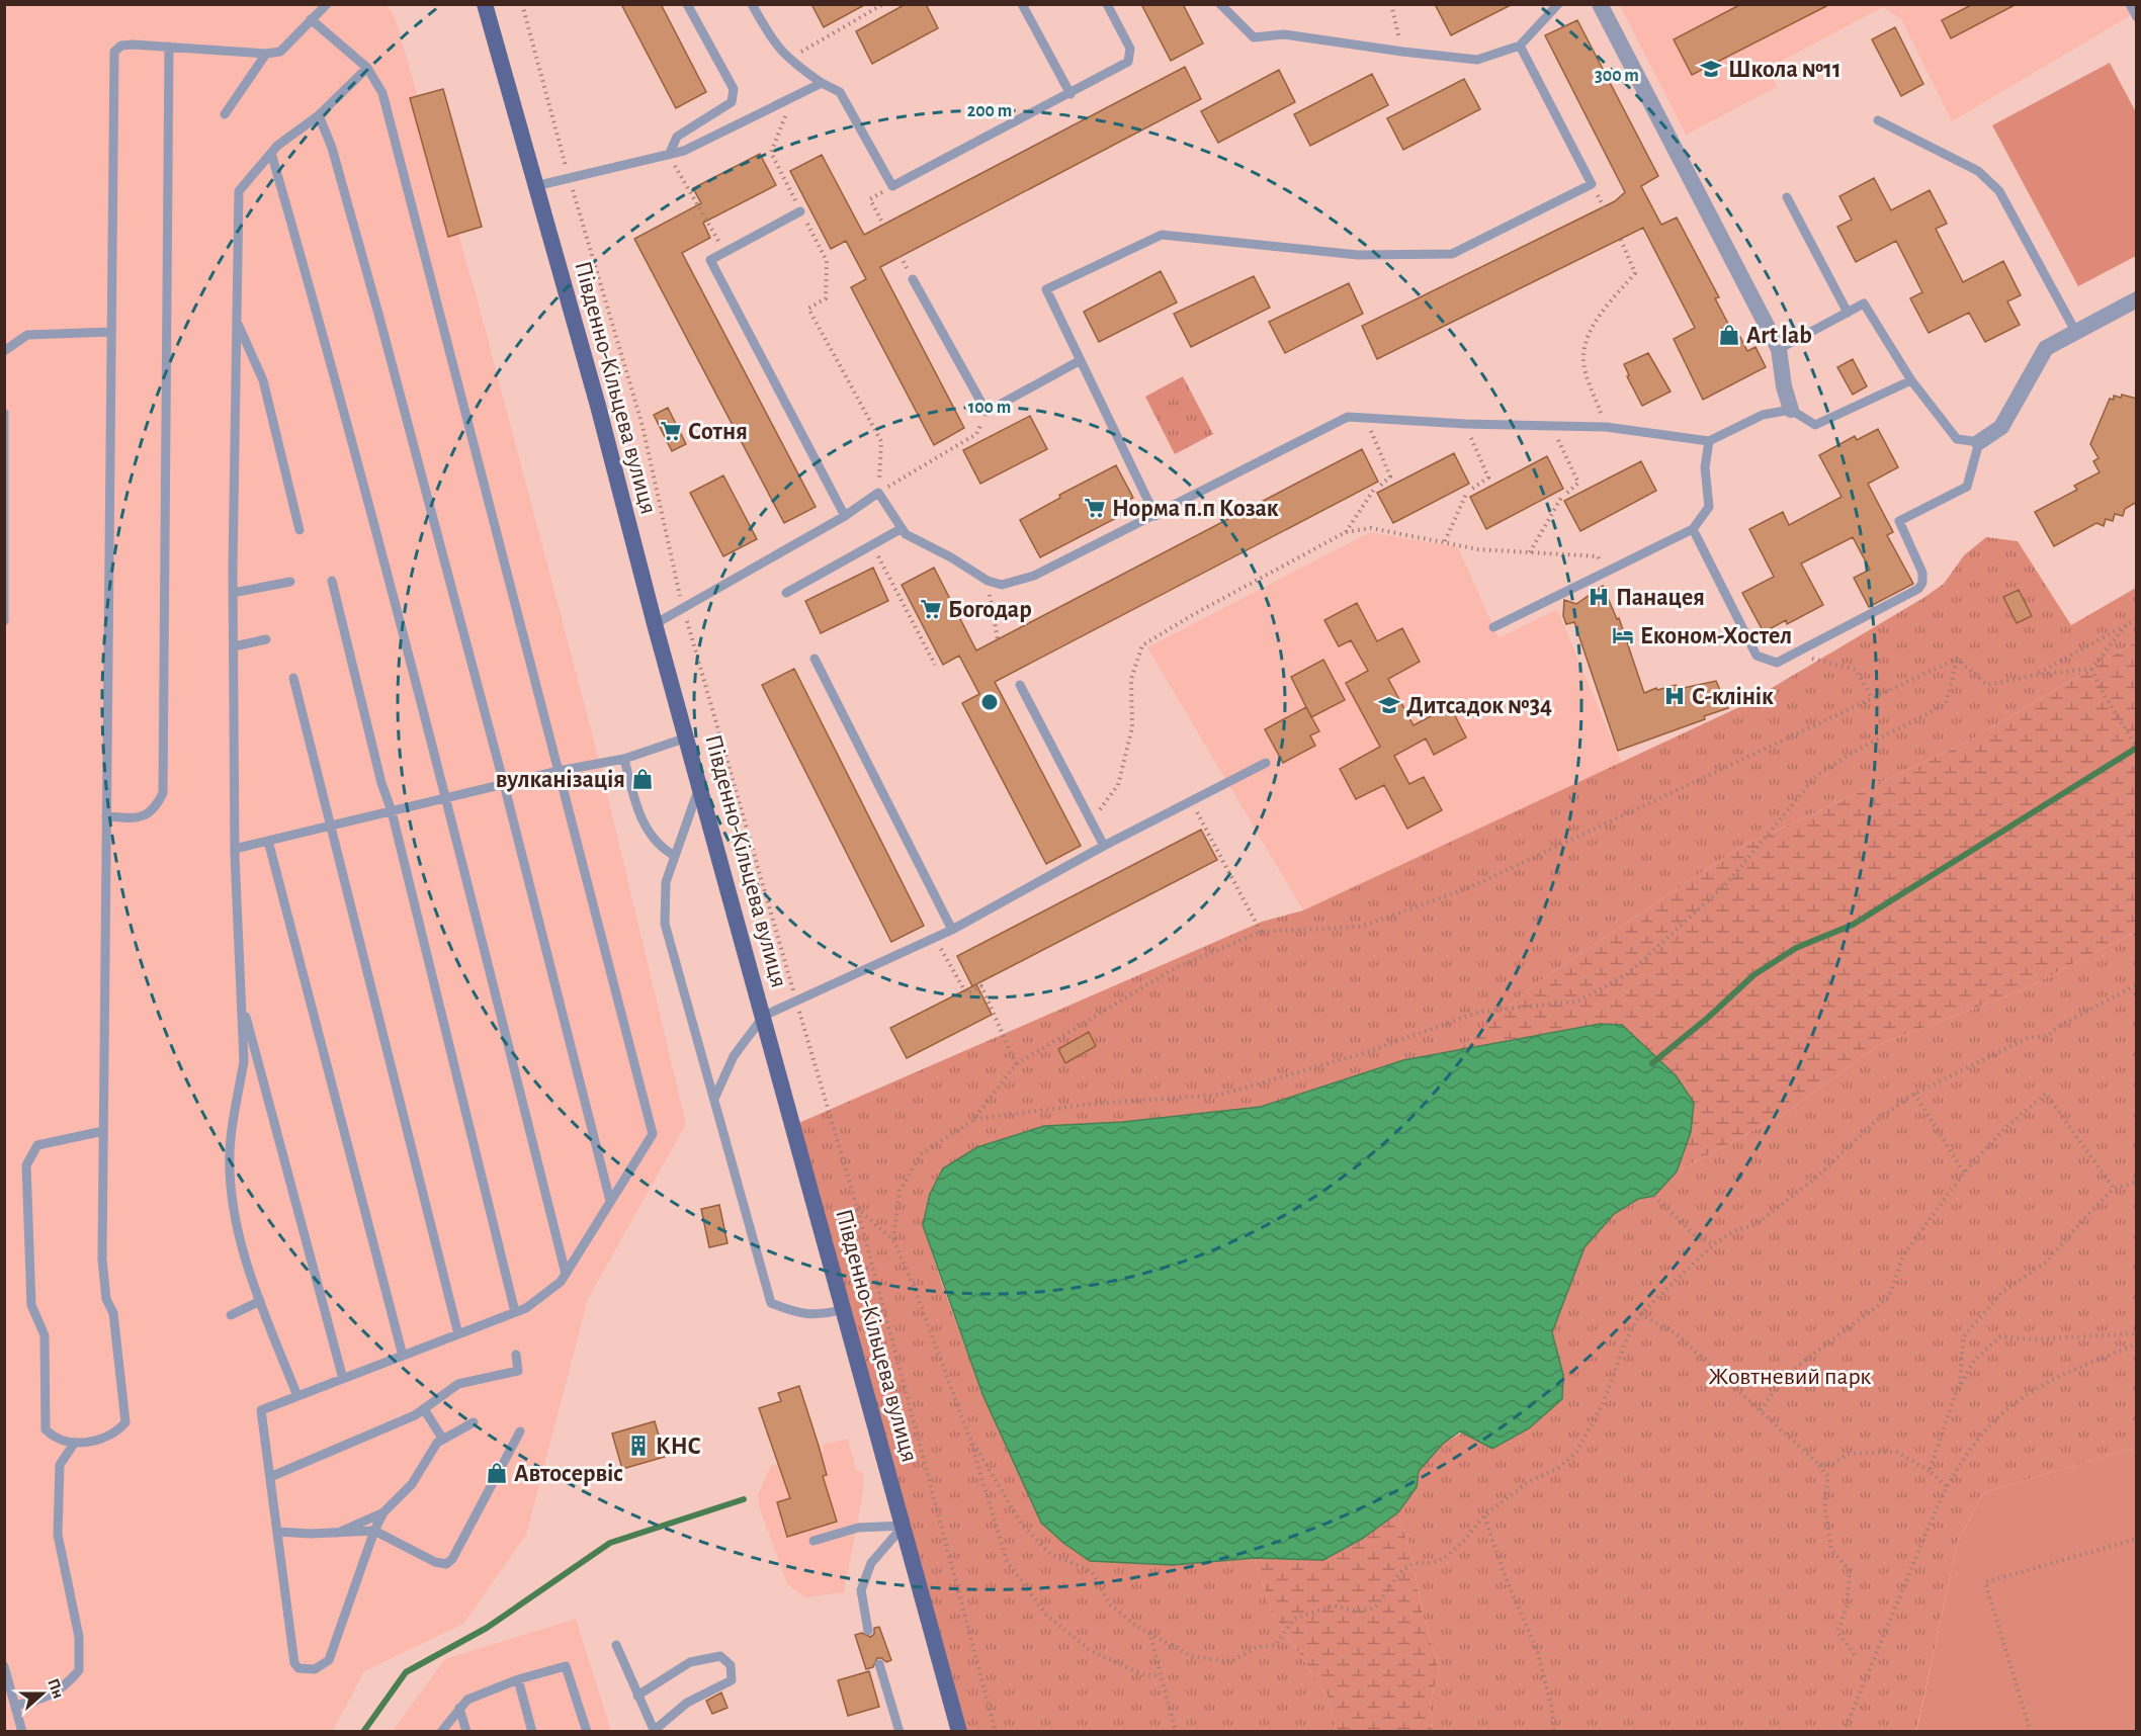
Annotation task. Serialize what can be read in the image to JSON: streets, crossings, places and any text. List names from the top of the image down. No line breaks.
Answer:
{"streets":{"main road":["Південно-Кільцева вулиця"]},"parks":["Жовтневий парк"],"places":{"school or university":["Школа №11","Дитсадок №34"],"shop":["Art lab","вулканізація","Автосервіс"],"supermarket":["Сотня","Норма п.п Козак","Богодар"],"hospital":["Панацея","С-клінік"],"hotel":["Економ-Хостел"],"building":["КНС"]},"north":"right","rings":["300 m","200 m","100 m"]}
